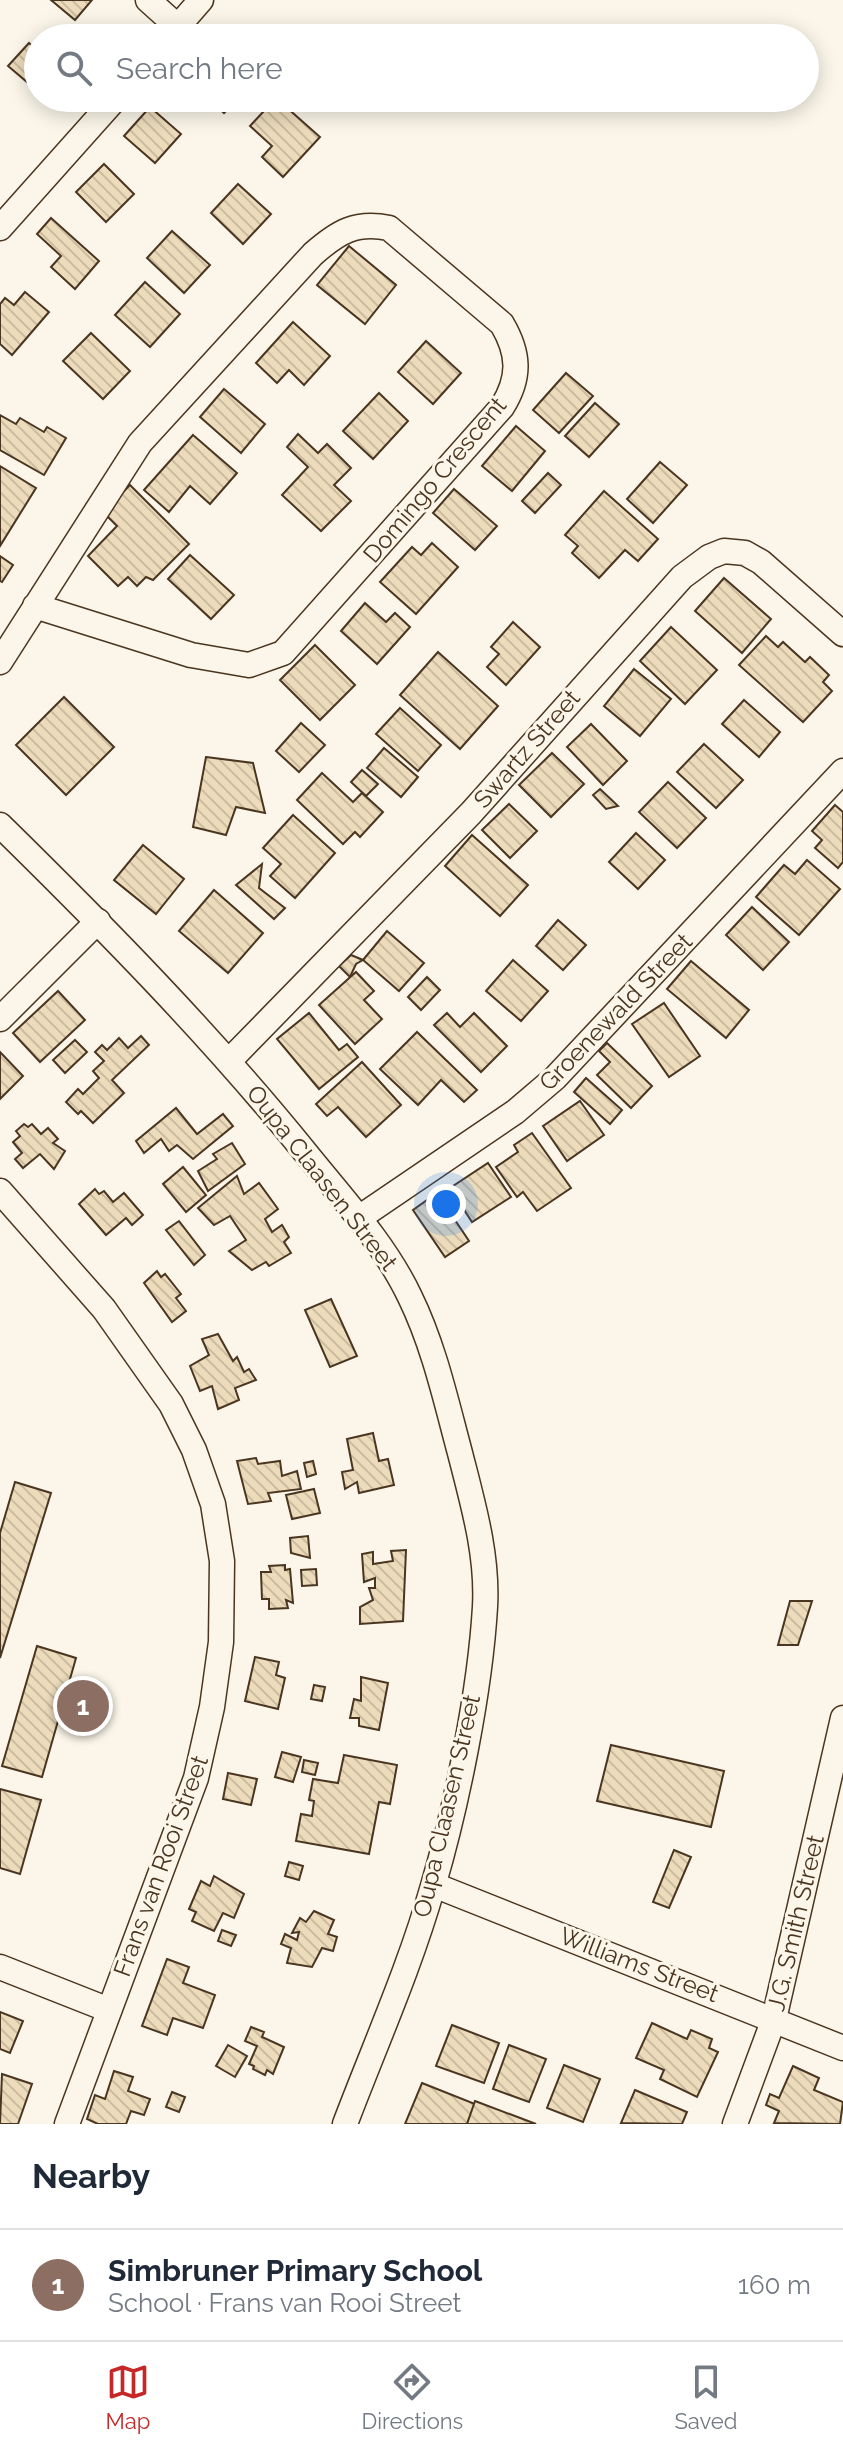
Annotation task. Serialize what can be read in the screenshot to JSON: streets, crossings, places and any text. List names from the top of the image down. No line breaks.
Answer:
{"streets":{"street":["Domingo Crescent","Swartz Street","Groenewald Street","Oupa Claasen Street","Frans van Rooi Street","J.G. Smith Street","Williams Street"]},"crossings":[["Swartz Street","Oupa Claasen Street"],["Groenewald Street","Oupa Claasen Street"],["Oupa Claasen Street","Williams Street"],["J.G. Smith Street","Williams Street"]],"page":{"search":"Search here","pins":"1","heading":"Nearby","list":[{"mark":"1","name":"Simbruner Primary School","note":"School · Frans van Rooi Street","value":"160 m"}],"nav":["Map","Directions","Saved"]}}
